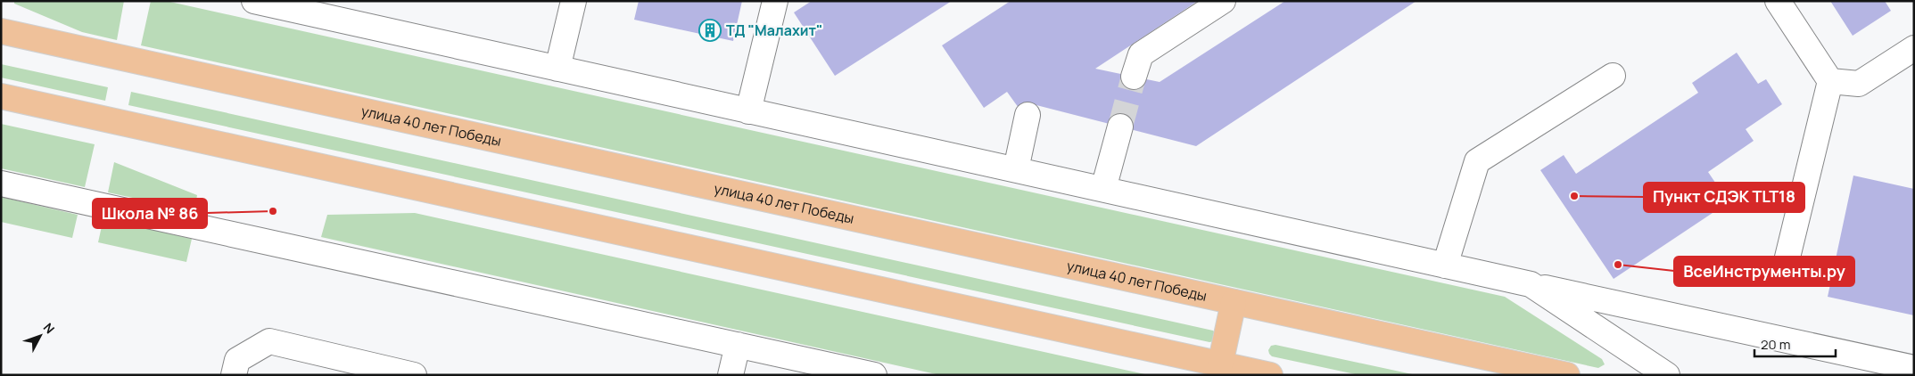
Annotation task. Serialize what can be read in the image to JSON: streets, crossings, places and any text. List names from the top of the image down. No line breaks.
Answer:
{"streets":{"main road":["улица 40 лет Победы"]},"places":{"building":["ТД \"Малахит\""],"other":["Пункт СДЭК TLT18","Школа № 86","ВсеИнструменты.ру"]},"scale_bar":"20 m","north":"top right"}
